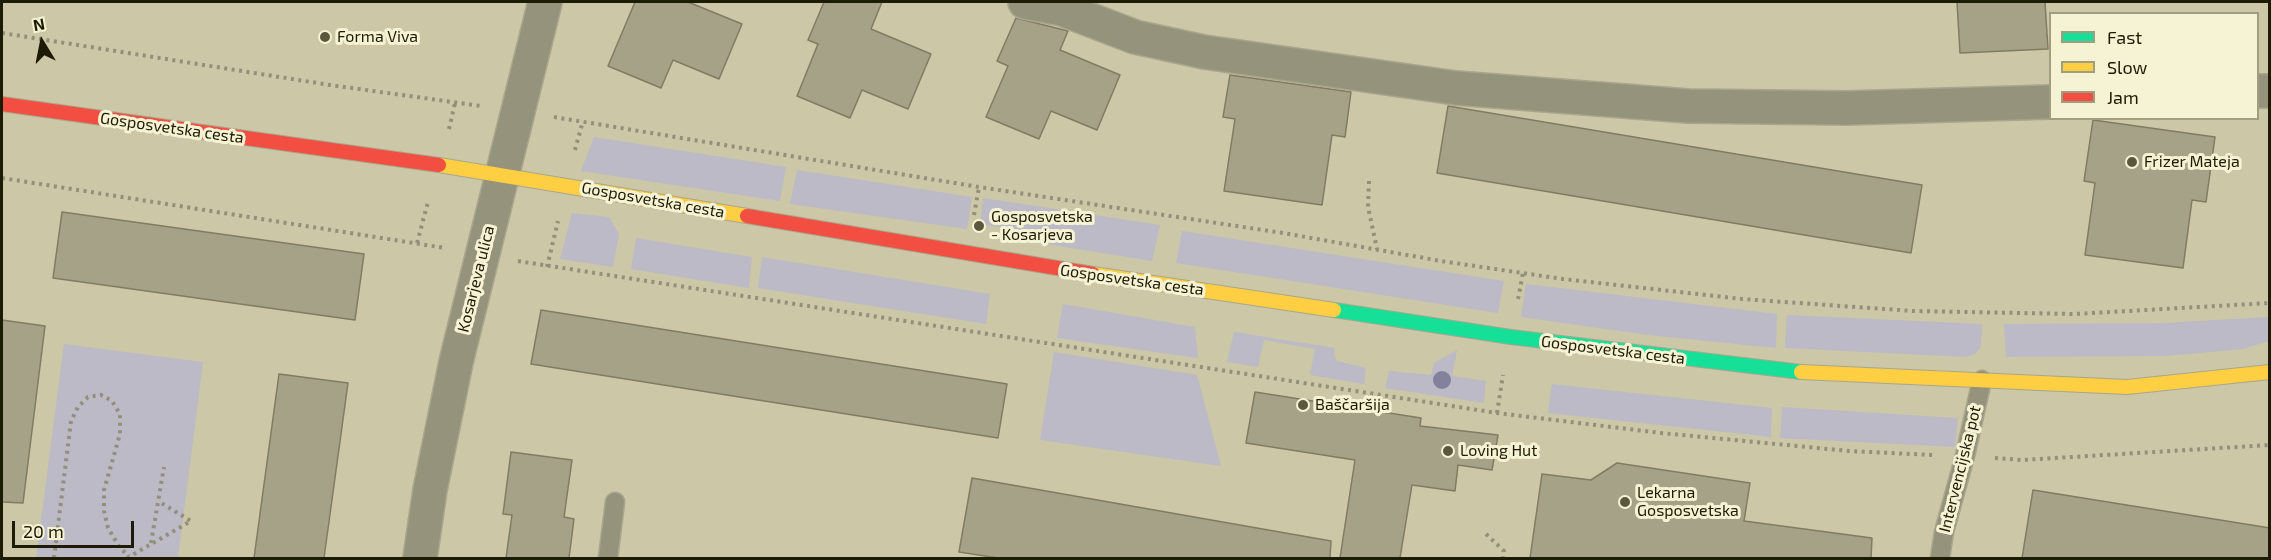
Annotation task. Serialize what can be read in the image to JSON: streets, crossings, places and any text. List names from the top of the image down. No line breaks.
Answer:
{"streets":{"street":["Gosposvetska cesta","Kosarjeva ulica"],"lane":["Intervencijska pot"]},"crossings":[["Gosposvetska cesta","Kosarjeva ulica"],["Gosposvetska cesta","Intervencijska pot"]],"places":["Forma Viva","Frizer Mateja","Gosposvetska - Kosarjeva","Baščaršija","Loving Hut","Lekarna Gosposvetska"],"legend":["Fast","Slow","Jam"],"scale_bar":"20 m","north":"top"}
